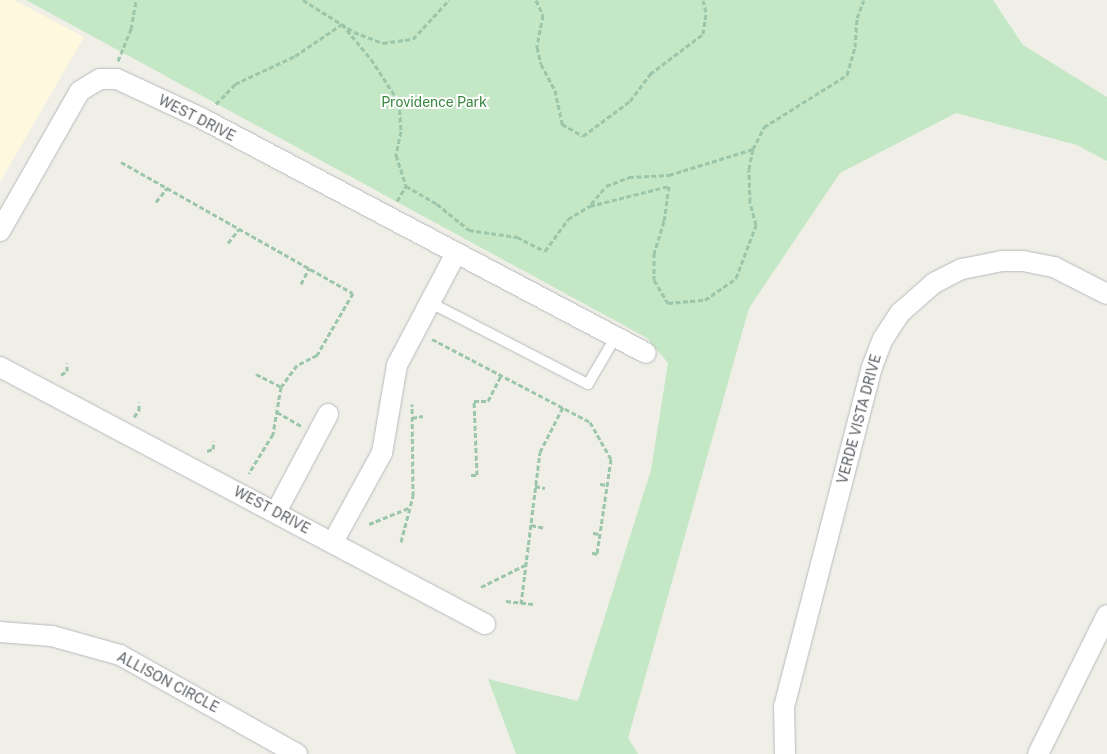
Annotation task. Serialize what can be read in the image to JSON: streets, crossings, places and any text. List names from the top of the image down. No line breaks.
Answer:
{"streets":{"street":["WEST DRIVE","VERDE VISTA DRIVE","ALLISON CIRCLE"]},"parks":["Providence Park"]}
